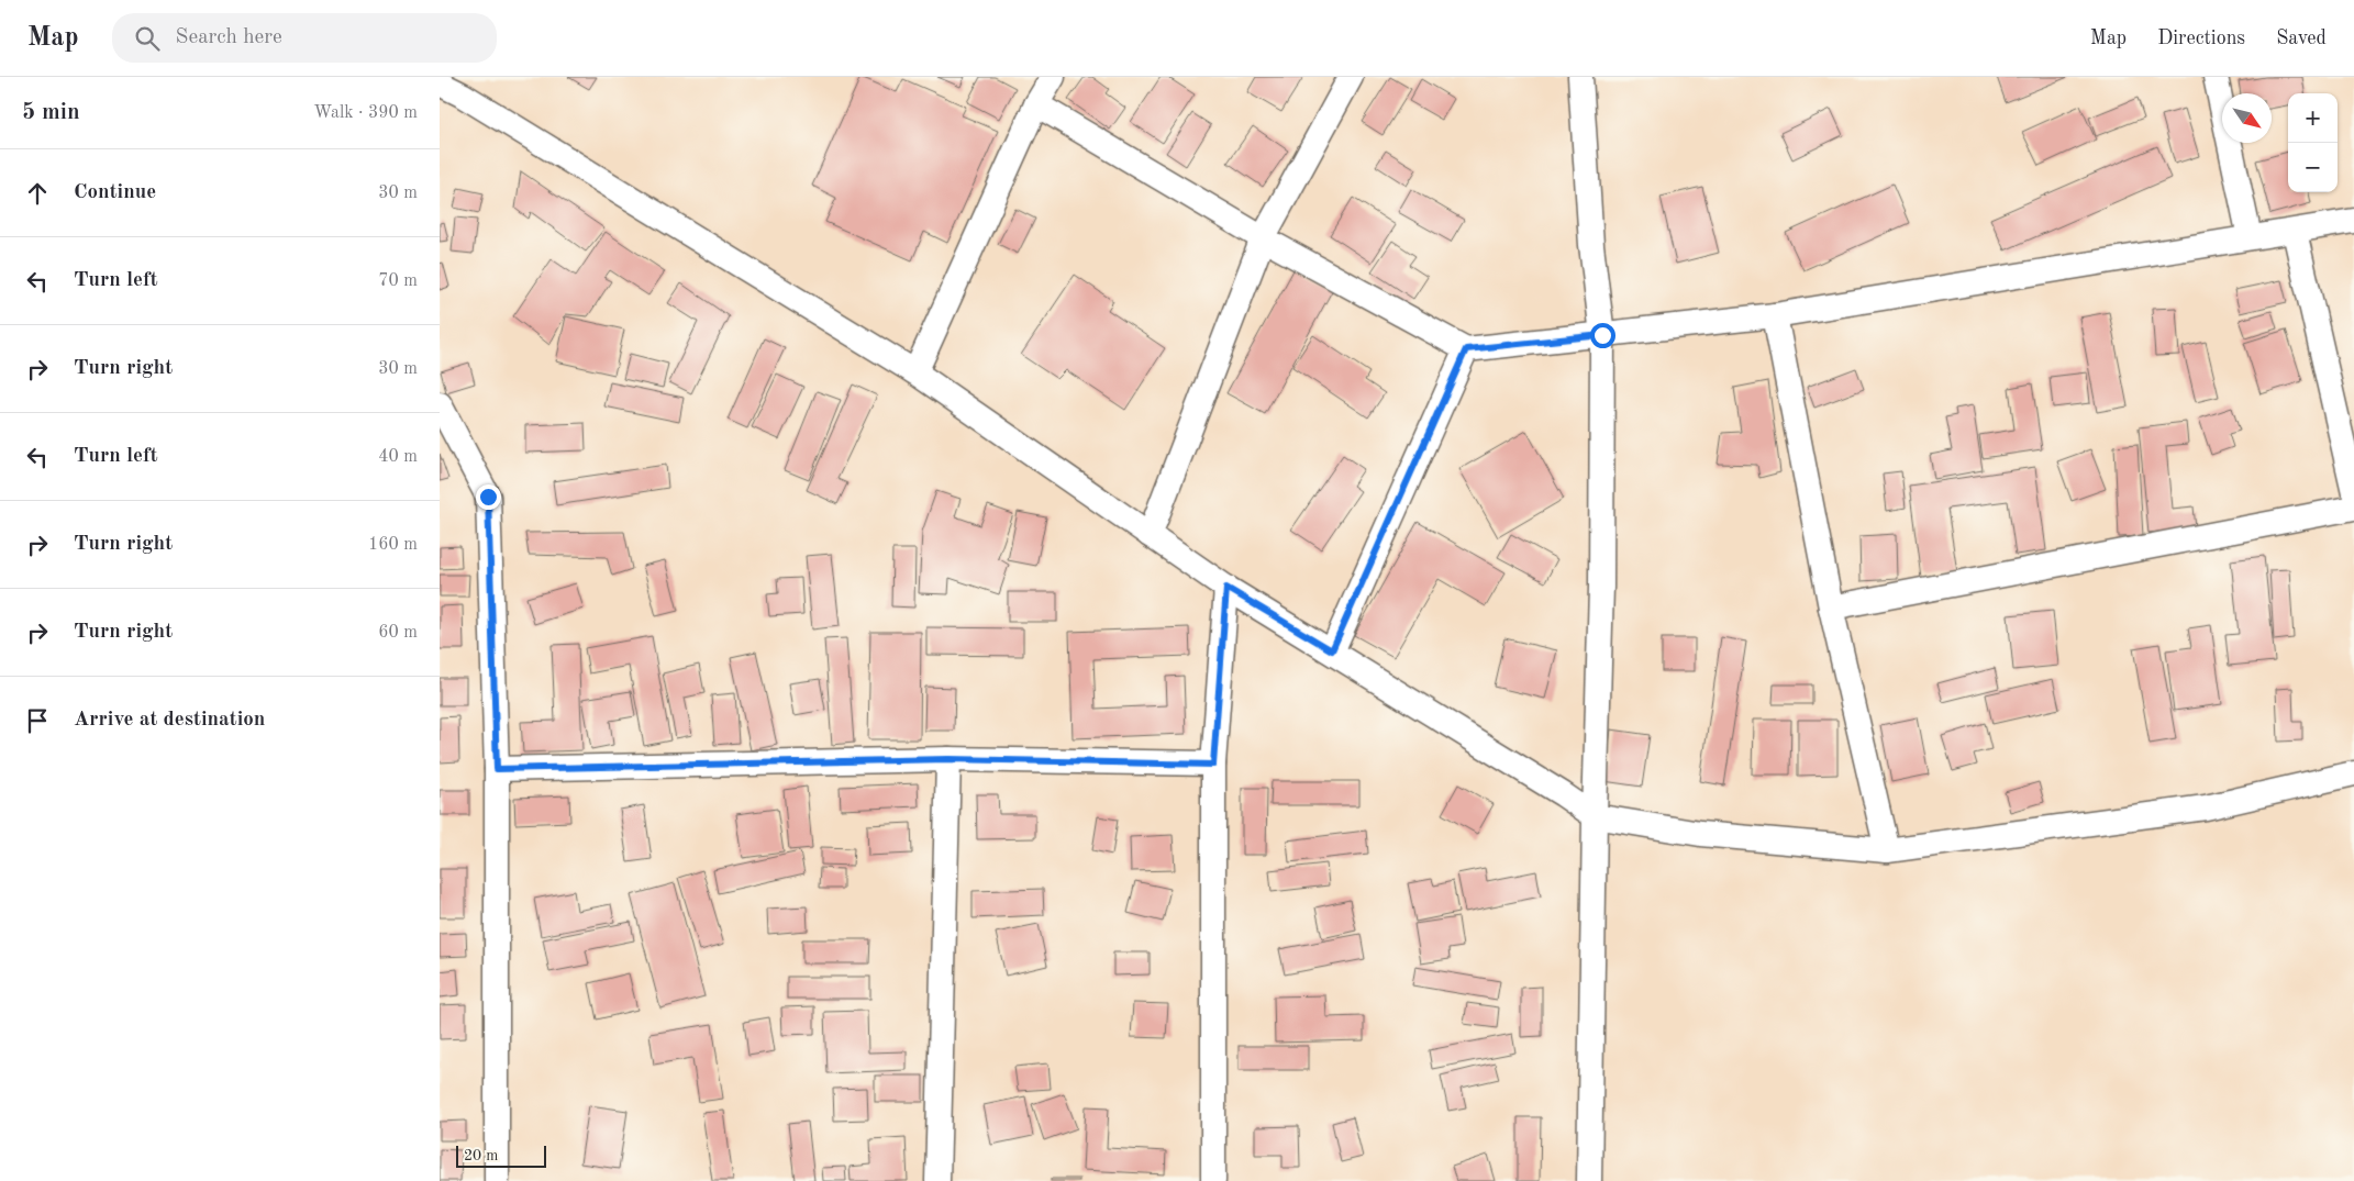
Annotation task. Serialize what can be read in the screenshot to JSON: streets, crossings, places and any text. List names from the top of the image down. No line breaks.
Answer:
{"scale_bar":"20 m","north":"bottom right","page":{"header":"Map","search":"Search here","nav":["Map","Directions","Saved"],"heading":["5 min","Walk · 390 m"],"map_buttons":["+","−"],"list":[["Continue","30 m"],["Turn left","70 m"],["Turn right","30 m"],["Turn left","40 m"],["Turn right","160 m"],["Turn right","60 m"],"Arrive at destination"],"scale":"20 m"}}
